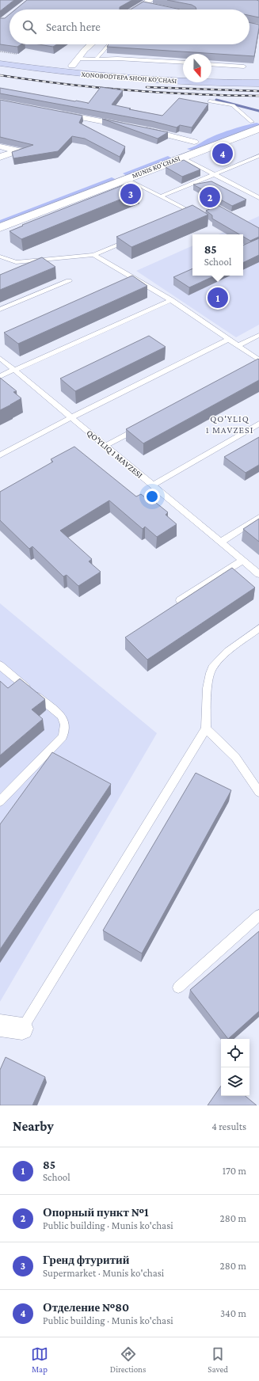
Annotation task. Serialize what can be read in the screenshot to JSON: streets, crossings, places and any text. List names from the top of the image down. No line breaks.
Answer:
{"streets":{"highway":["XONOBODTEPA SHOH KO'CHASI"],"street":["MUNIS KO'CHASI"],"lane":["QO'YLIQ 1 MAVZESI"]},"districts":["QO'YLIQ 1 MAVZESI"],"north":"bottom","page":{"search":"Search here","pins":["4","3","2","1"],"popup":["85","School"],"heading":["Nearby","4 results"],"list":[{"mark":"1","name":"85","note":"School","value":"170 m"},{"mark":"2","name":"Опорный пункт №1","note":"Public building · Munis ko'chasi","value":"280 m"},{"mark":"3","name":"Гренд фтуритий","note":"Supermarket · Munis ko'chasi","value":"280 m"},{"mark":"4","name":"Отделение №80","note":"Public building · Munis ko'chasi","value":"340 m"}],"nav":["Map","Directions","Saved"]}}
